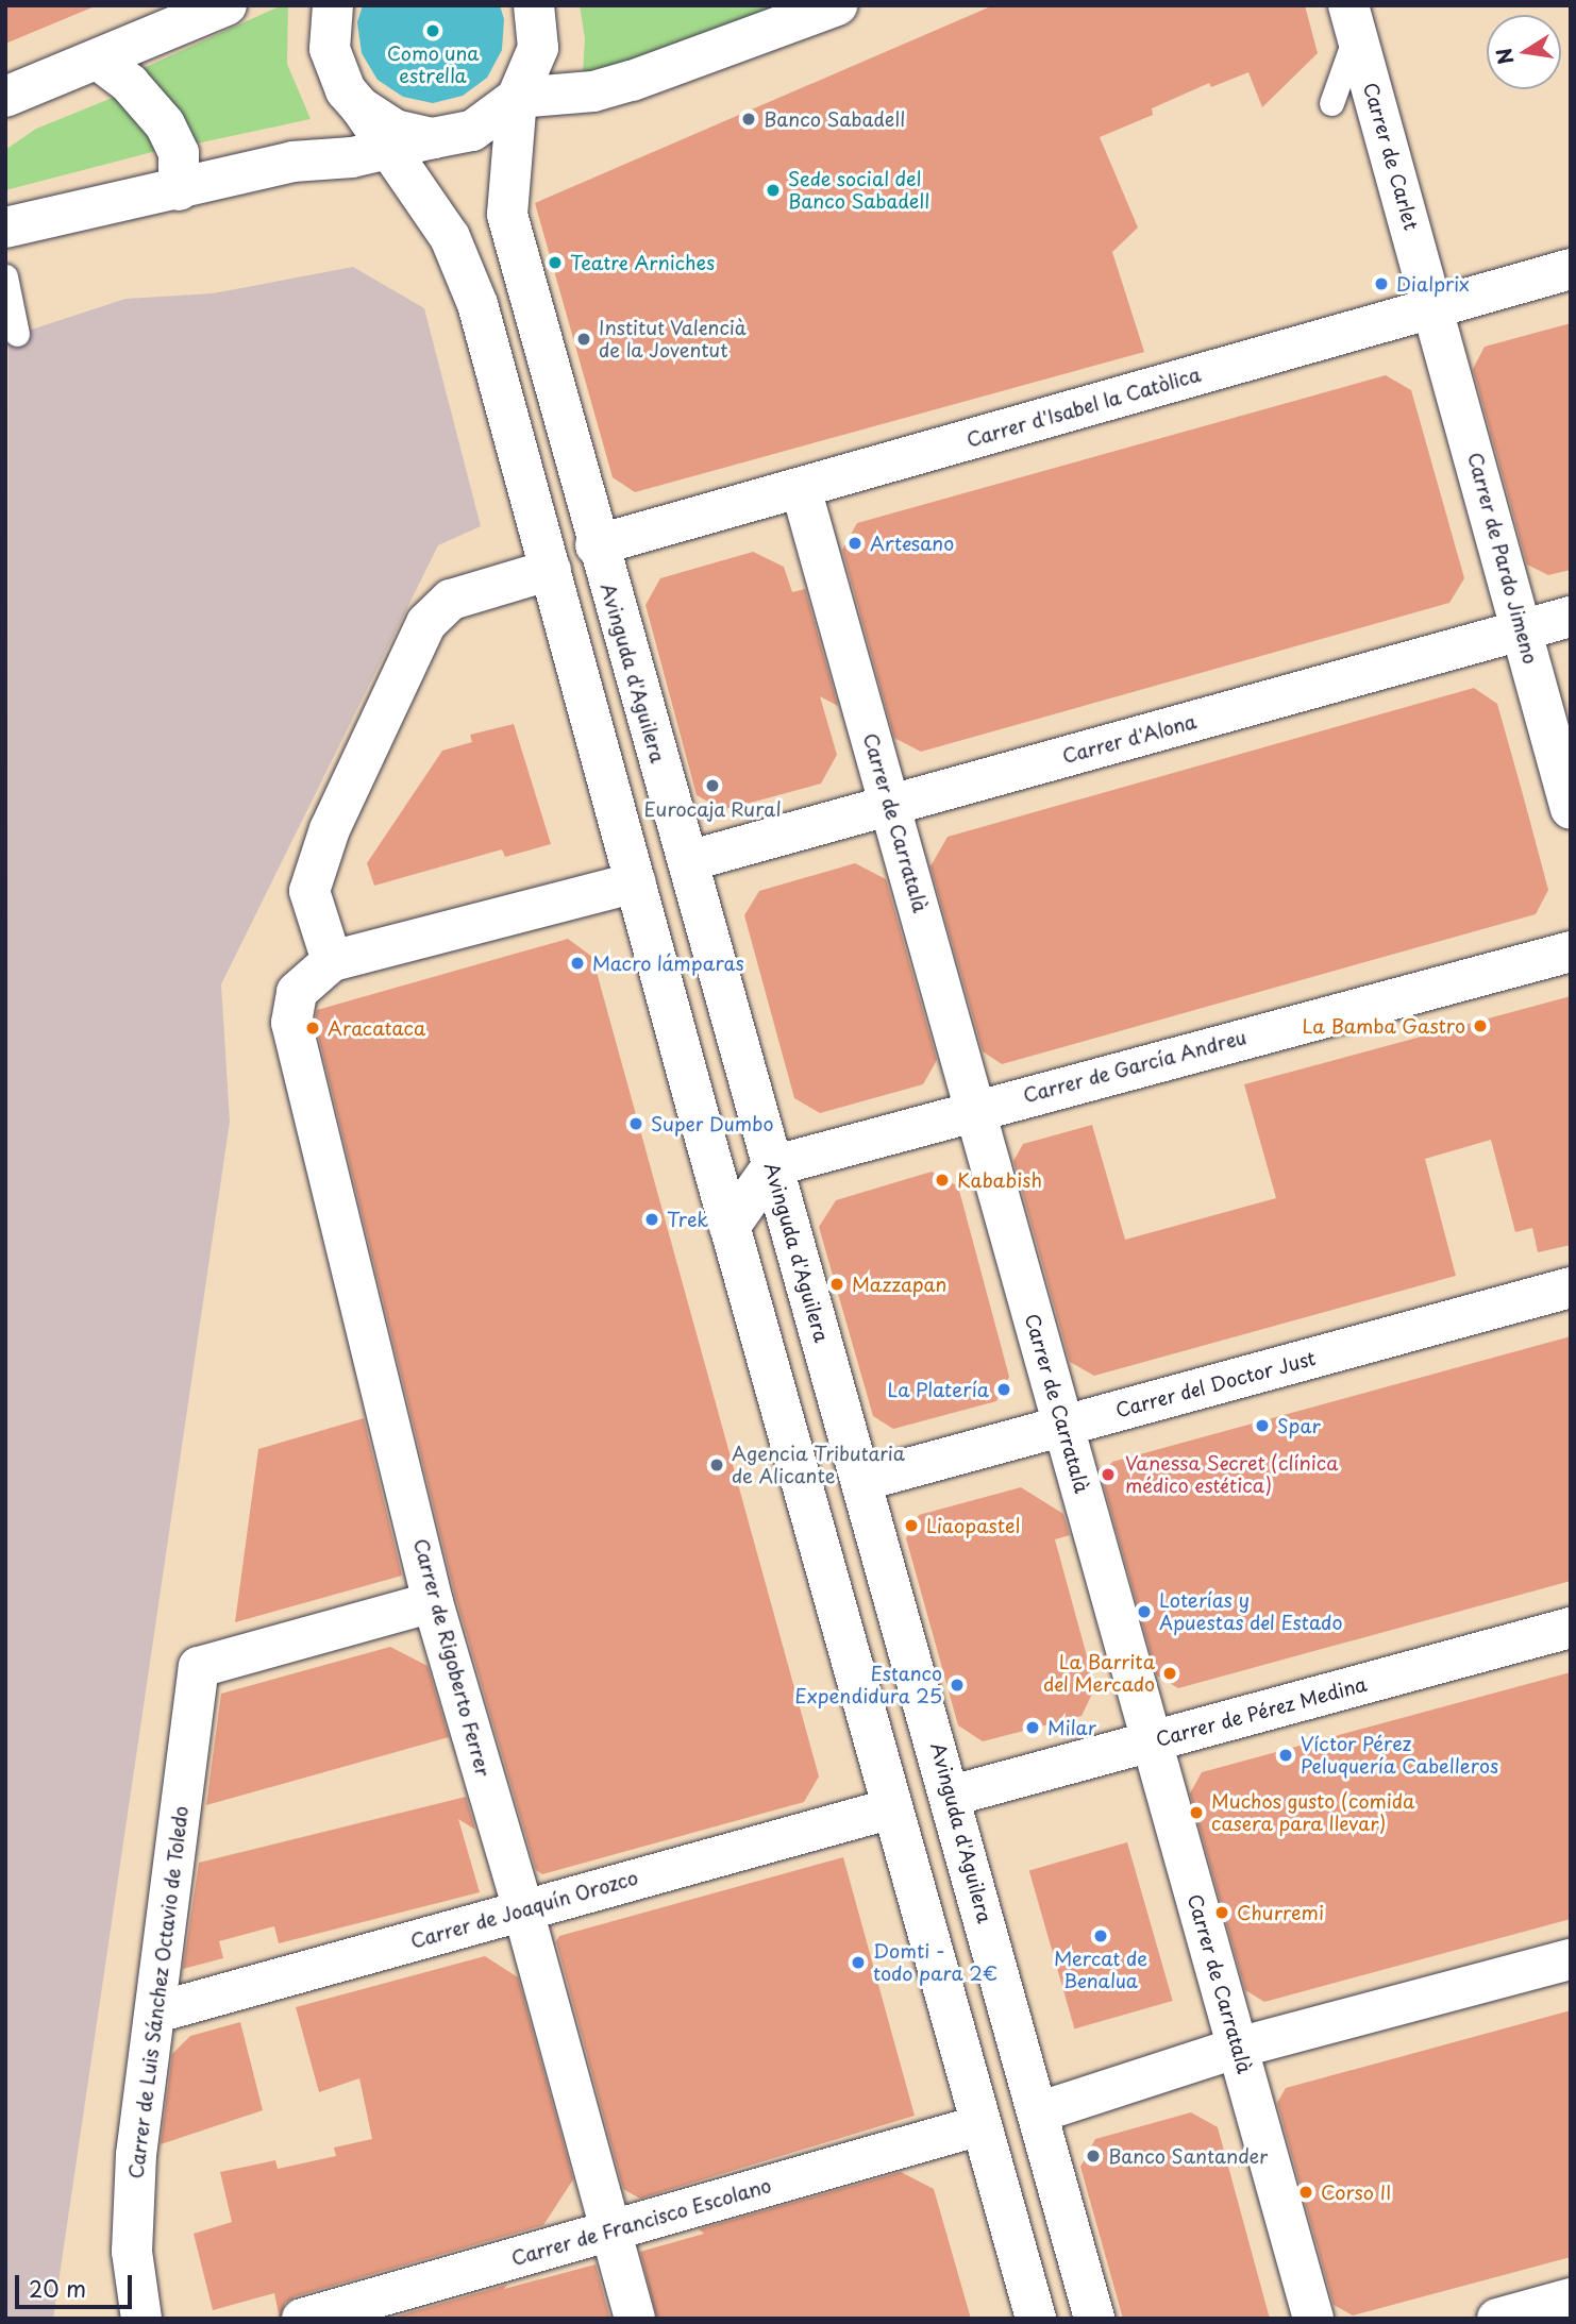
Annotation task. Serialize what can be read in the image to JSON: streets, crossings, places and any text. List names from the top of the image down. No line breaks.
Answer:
{"streets":{"street":["Carrer de Carlet","Carrer d'Isabel la Catòlica","Carrer de Pardo Jimeno","Avinguda d'Aguilera","Carrer d'Alona","Carrer de Carratalà","Carrer de García Andreu","Carrer del Doctor Just","Carrer de Rigoberto Ferrer","Carrer de Pérez Medina","Carrer de Joaquín Orozco","Carrer de Luis Sánchez Octavio de Toledo","Carrer de Francisco Escolano"]},"crossings":[["Carrer de Carlet","Carrer d'Isabel la Catòlica"],["Carrer de Carlet","Carrer de Pardo Jimeno"],["Carrer d'Isabel la Catòlica","Carrer de Pardo Jimeno"],["Carrer d'Isabel la Catòlica","Avinguda d'Aguilera"],["Carrer d'Isabel la Catòlica","Carrer de Carratalà"],["Carrer de Pardo Jimeno","Carrer d'Alona"],["Avinguda d'Aguilera","Carrer d'Alona"],["Avinguda d'Aguilera","Carrer de García Andreu"],["Avinguda d'Aguilera","Carrer del Doctor Just"],["Avinguda d'Aguilera","Carrer de Pérez Medina"],["Carrer d'Alona","Carrer de Carratalà"],["Carrer de Carratalà","Carrer de García Andreu"],["Carrer de Carratalà","Carrer del Doctor Just"],["Carrer de Carratalà","Carrer de Pérez Medina"],["Carrer de Rigoberto Ferrer","Carrer de Joaquín Orozco"],["Carrer de Rigoberto Ferrer","Carrer de Luis Sánchez Octavio de Toledo"],["Carrer de Rigoberto Ferrer","Carrer de Francisco Escolano"],["Carrer de Joaquín Orozco","Carrer de Luis Sánchez Octavio de Toledo"]],"places":["Como una estrella","Banco Sabadell","Sede social del Banco Sabadell","Teatre Arniches","Dialprix","Institut Valencià de la Joventut","Artesano","Eurocaja Rural","Macro lámparas","La Bamba Gastro","Aracataca","Super Dumbo","Kababish","Trek","Mazzapan","La Platería","Spar","Agencia Tributaria de Alicante","Vanessa Secret (clínica médico estética)","Liaopastel","Loterías y Apuestas del Estado","La Barrita del Mercado","Estanco Expendidura 25","Milar","Víctor Pérez Peluquería Cabelleros","Muchos gusto (comida casera para llevar)","Churremi","Mercat de Benalua","Domti - todo para 2€","Banco Santander","Corso II"],"scale_bar":"20 m","north":"left"}
